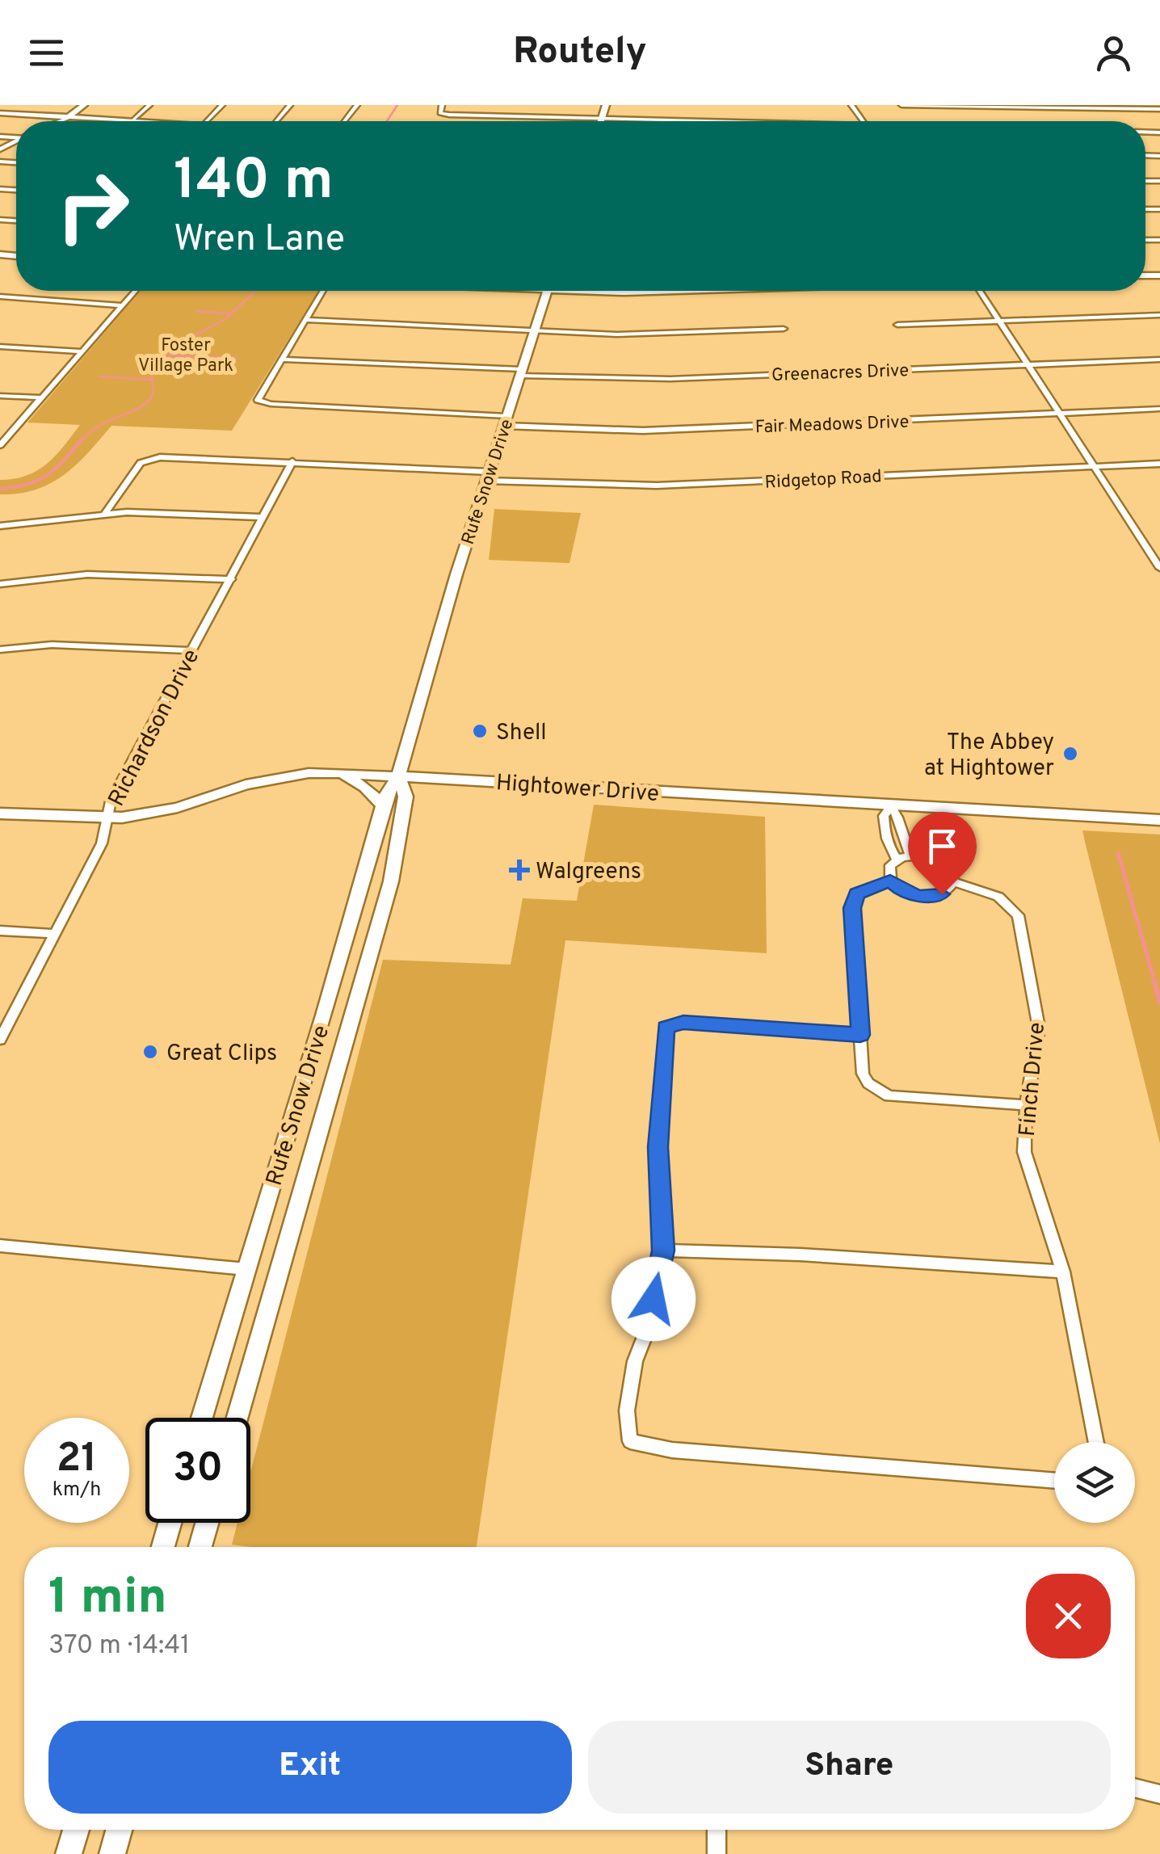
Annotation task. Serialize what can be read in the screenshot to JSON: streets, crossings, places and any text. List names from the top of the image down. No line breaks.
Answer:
{"streets":{"main road":["Rufe Snow Drive","Hightower Drive"],"street":["Greenacres Drive","Fair Meadows Drive","Ridgetop Road","Richardson Drive","Finch Drive"]},"crossings":[["Greenacres Drive","Fair Meadows Drive"],["Greenacres Drive","Rufe Snow Drive"],["Fair Meadows Drive","Rufe Snow Drive"],["Ridgetop Road","Rufe Snow Drive"],["Ridgetop Road","Richardson Drive"],["Rufe Snow Drive","Hightower Drive"],["Richardson Drive","Hightower Drive"]],"parks":["Foster Village Park"],"places":{"other":["Shell","The Abbey at Hightower","Great Clips"],"health":["Walgreens"]},"page":{"header":"Routely","turn":["140 m","Wren Lane"],"speed":"21 km/h","limit":"30","heading":["1 min","370 m · 14:41"],"buttons":["Exit","Share"]}}
